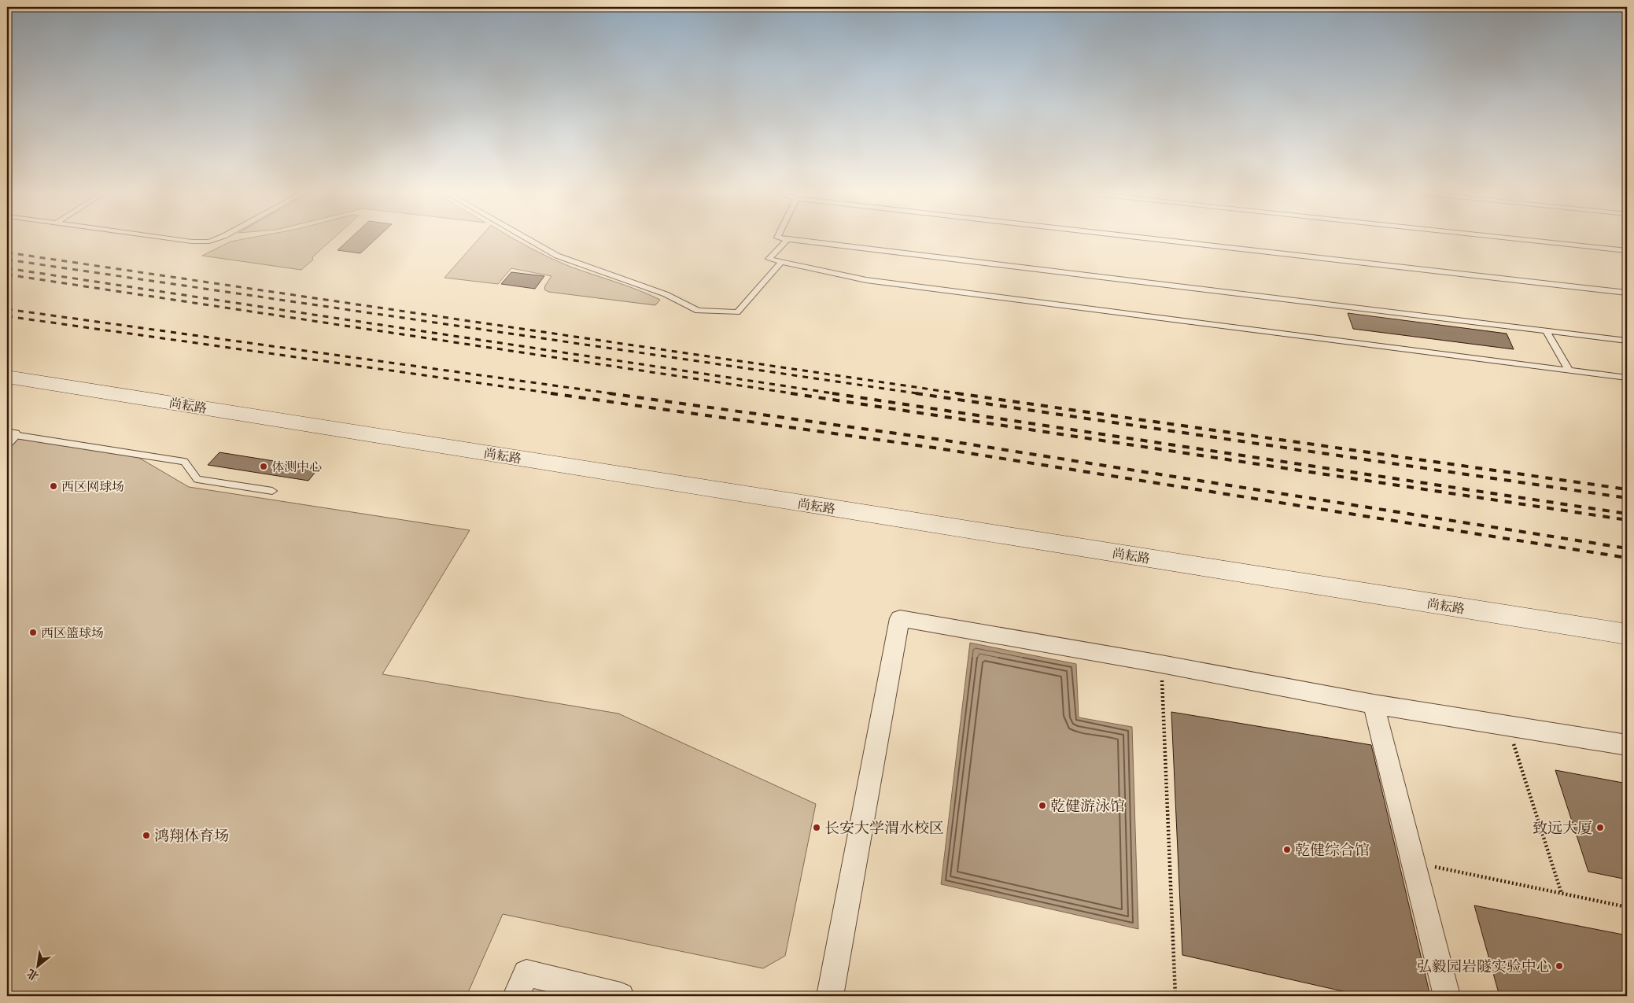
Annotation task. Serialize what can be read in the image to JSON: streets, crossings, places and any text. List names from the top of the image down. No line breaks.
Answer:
{"streets":{"street":["尚耘路"]},"places":["体测中心","西区网球场","西区篮球场","乾健游泳馆","长安大学渭水校区","致远大厦","鸿翔体育场","乾健综合馆","弘毅园岩隧实验中心"],"north":"bottom left"}
